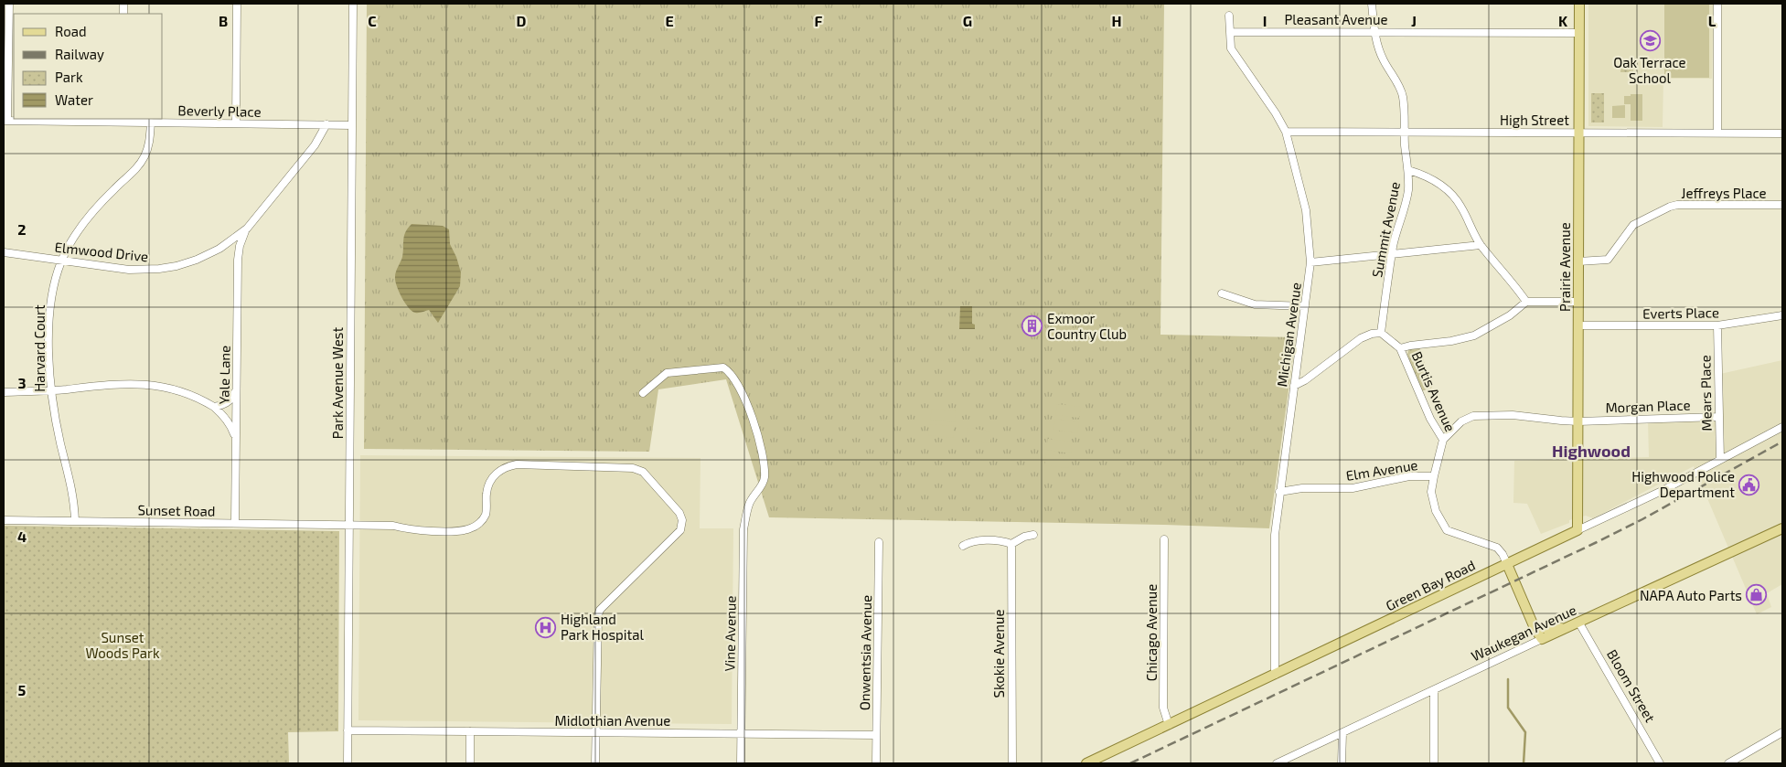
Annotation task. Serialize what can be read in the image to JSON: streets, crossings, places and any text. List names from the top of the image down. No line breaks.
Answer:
{"streets":{"main road":["Prairie Avenue","Green Bay Road","Waukegan Avenue"],"street":["Pleasant Avenue","Beverly Place","High Street","Jeffreys Place","Summit Avenue","Elmwood Drive","Everts Place","Michigan Avenue","Harvard Court","Yale Lane","Park Avenue West","Burtis Avenue","Mears Place","Morgan Place","Elm Avenue","Sunset Road","Chicago Avenue","Vine Avenue","Onwentsia Avenue","Skokie Avenue","Bloom Street","Midlothian Avenue"]},"crossings":[["Pleasant Avenue","Summit Avenue"],["Pleasant Avenue","Prairie Avenue"],["Pleasant Avenue","Michigan Avenue"],["Beverly Place","Elmwood Drive"],["Beverly Place","Harvard Court"],["Beverly Place","Park Avenue West"],["High Street","Summit Avenue"],["High Street","Prairie Avenue"],["High Street","Michigan Avenue"],["Jeffreys Place","Prairie Avenue"],["Elmwood Drive","Harvard Court"],["Elmwood Drive","Yale Lane"],["Prairie Avenue","Everts Place"],["Prairie Avenue","Burtis Avenue"],["Prairie Avenue","Morgan Place"],["Prairie Avenue","Elm Avenue"],["Prairie Avenue","Green Bay Road"],["Everts Place","Mears Place"],["Michigan Avenue","Elm Avenue"],["Michigan Avenue","Green Bay Road"],["Harvard Court","Sunset Road"],["Yale Lane","Sunset Road"],["Park Avenue West","Sunset Road"],["Park Avenue West","Midlothian Avenue"],["Burtis Avenue","Morgan Place"],["Burtis Avenue","Elm Avenue"],["Burtis Avenue","Green Bay Road"],["Mears Place","Morgan Place"],["Mears Place","Green Bay Road"],["Morgan Place","Elm Avenue"],["Morgan Place","Green Bay Road"],["Elm Avenue","Green Bay Road"],["Sunset Road","Midlothian Avenue"],["Green Bay Road","Chicago Avenue"],["Waukegan Avenue","Bloom Street"],["Vine Avenue","Midlothian Avenue"],["Onwentsia Avenue","Midlothian Avenue"]],"districts":["Highwood"],"parks":["Sunset Woods Park"],"places":{"school or university":["Oak Terrace School"],"building":["Exmoor Country Club"],"public building":["Highwood Police Department"],"shop":["NAPA Auto Parts"],"hospital":["Highland Park Hospital"]},"legend":["Road","Railway","Park","Water"],"grid":{"columns":["B","C","D","E","F","G","H","I","J","K","L"],"rows":["2","3","4","5"]}}
